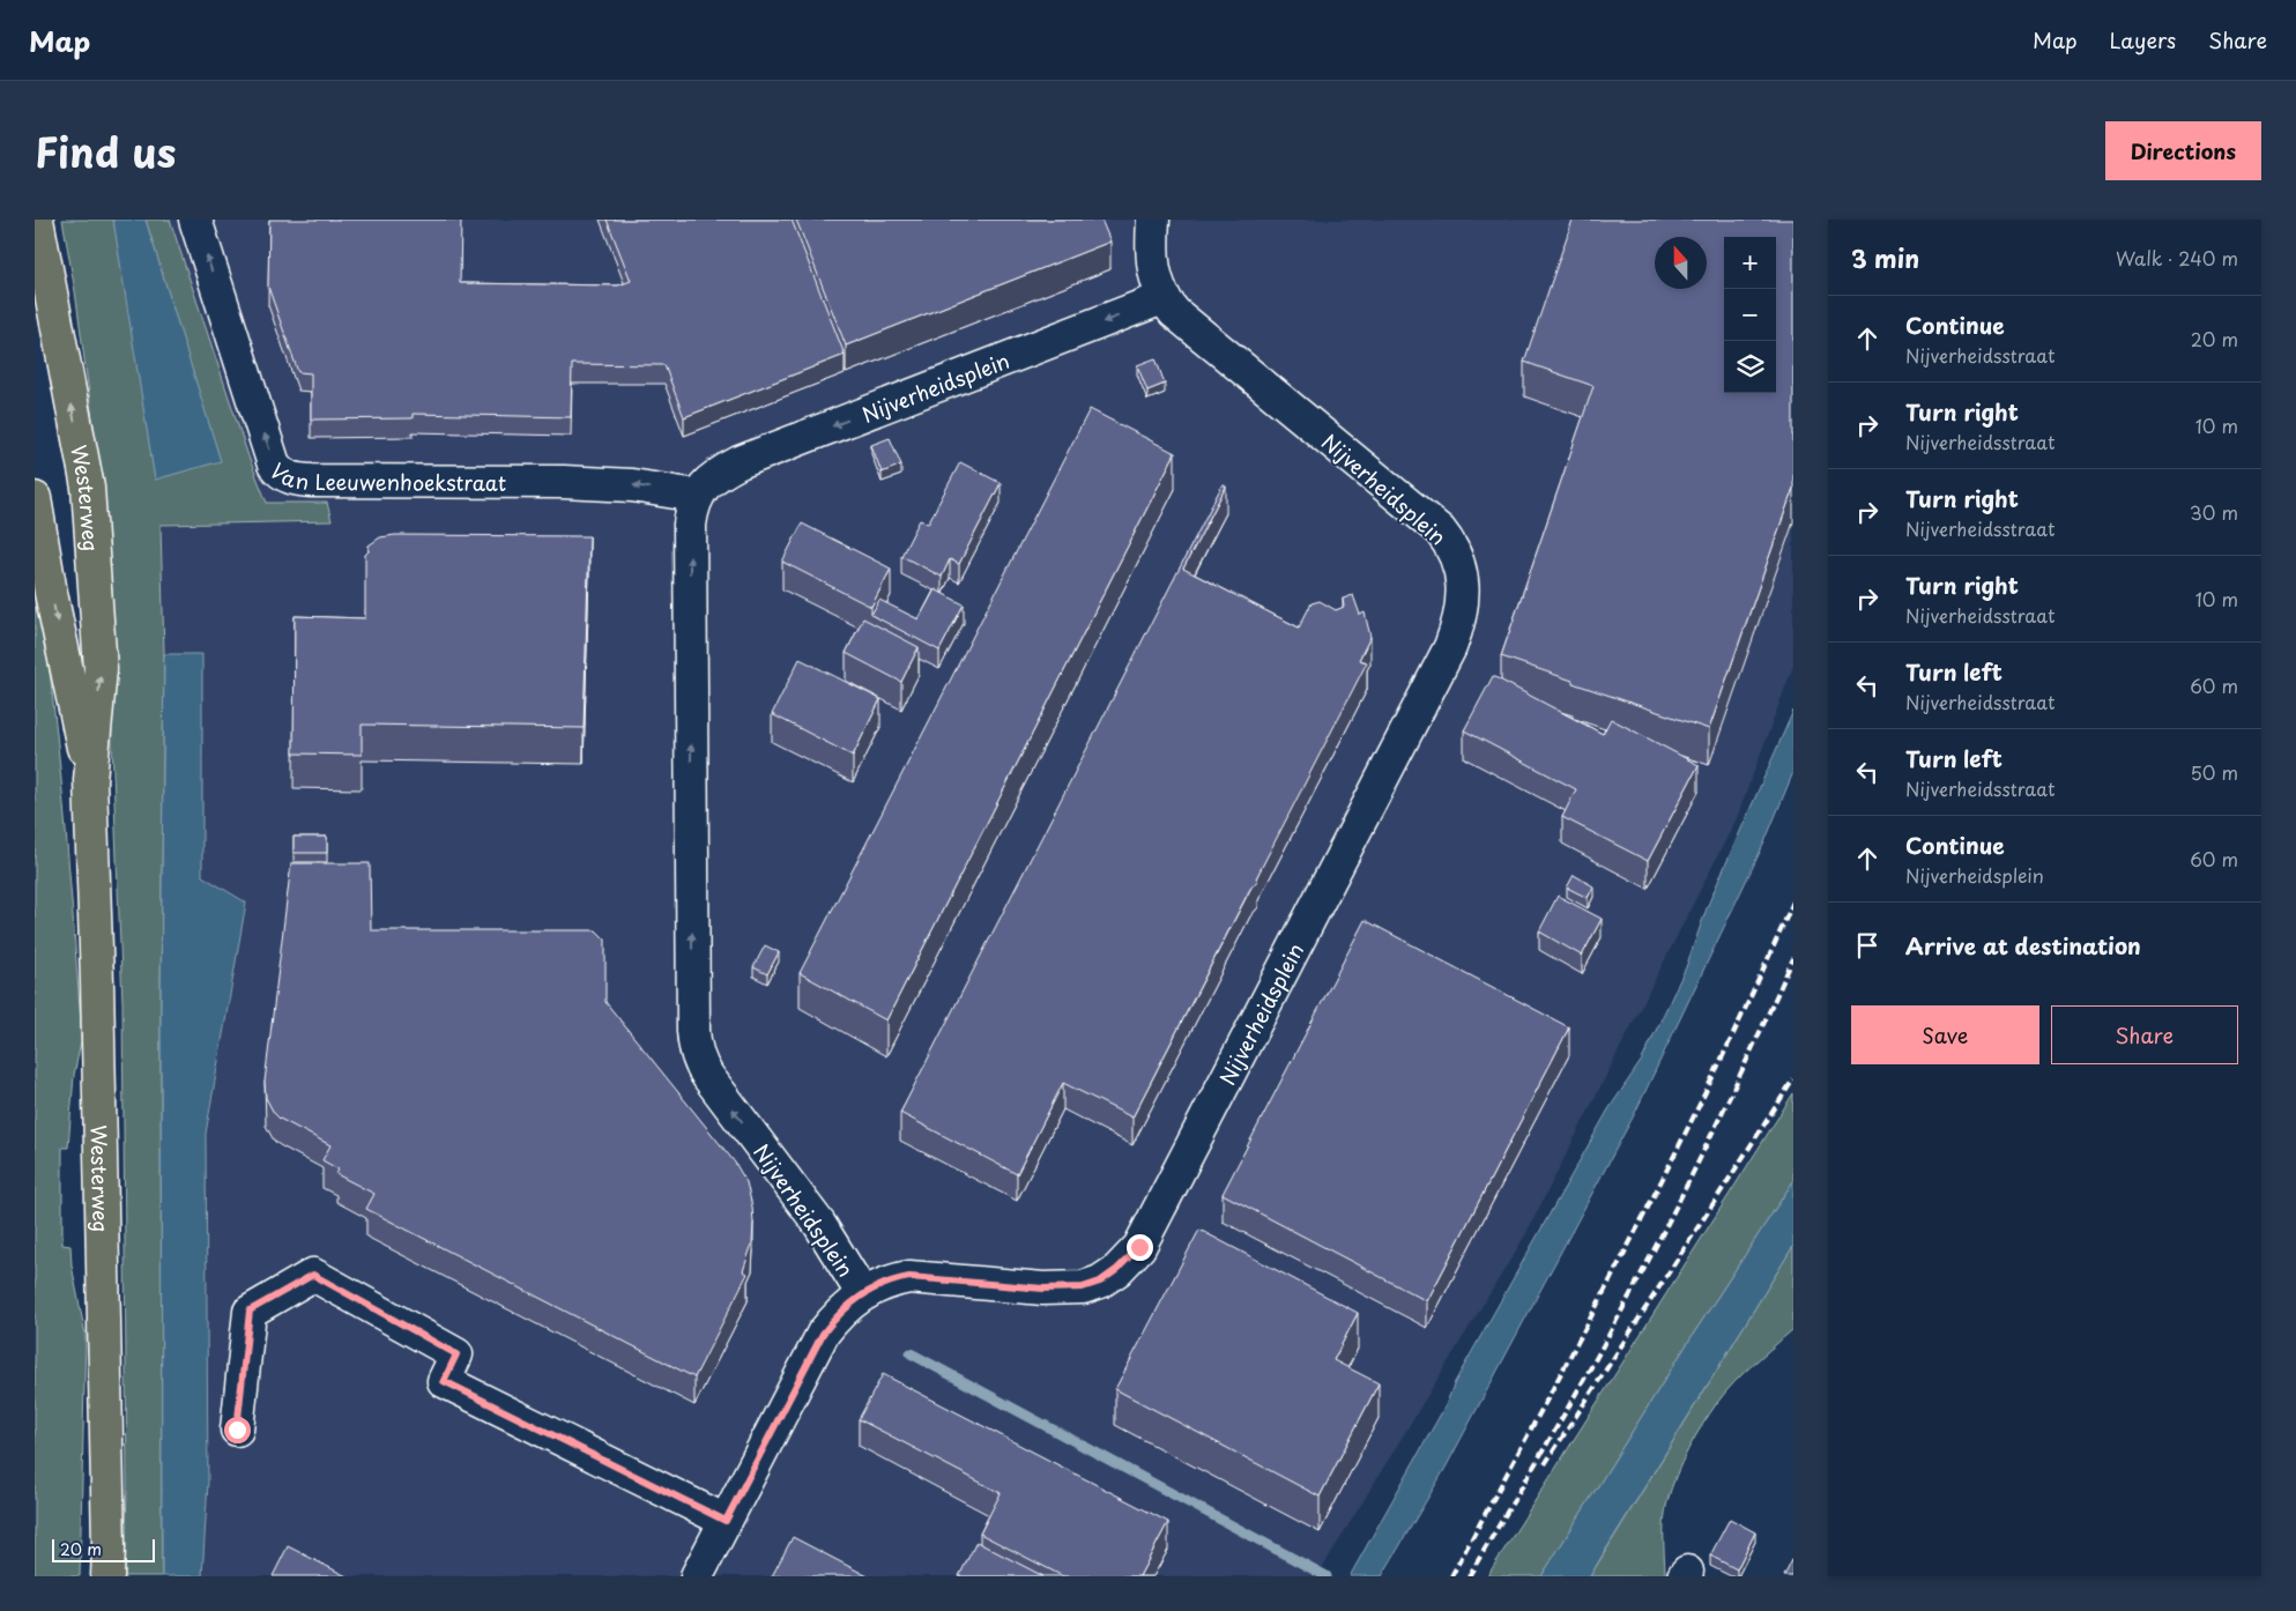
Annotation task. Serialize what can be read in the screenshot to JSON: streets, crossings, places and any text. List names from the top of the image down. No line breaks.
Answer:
{"streets":{"main road":["Westerweg"],"street":["Nijverheidsplein","Van Leeuwenhoekstraat"]},"crossings":[["Nijverheidsplein","Van Leeuwenhoekstraat"]],"one_way":["Van Leeuwenhoekstraat"],"scale_bar":"20 m","north":"top","page":{"header":"Map","nav":["Map","Layers","Share"],"title":"Find us","buttons":["Directions",["Save","Share"]],"heading":["3 min","Walk · 240 m"],"map_buttons":["+","−"],"list":[["Continue","Nijverheidsstraat","20 m"],["Turn right","Nijverheidsstraat","10 m"],["Turn right","Nijverheidsstraat","30 m"],["Turn right","Nijverheidsstraat","10 m"],["Turn left","Nijverheidsstraat","60 m"],["Turn left","Nijverheidsstraat","50 m"],["Continue","Nijverheidsplein","60 m"],"Arrive at destination"],"scale":"20 m"}}
